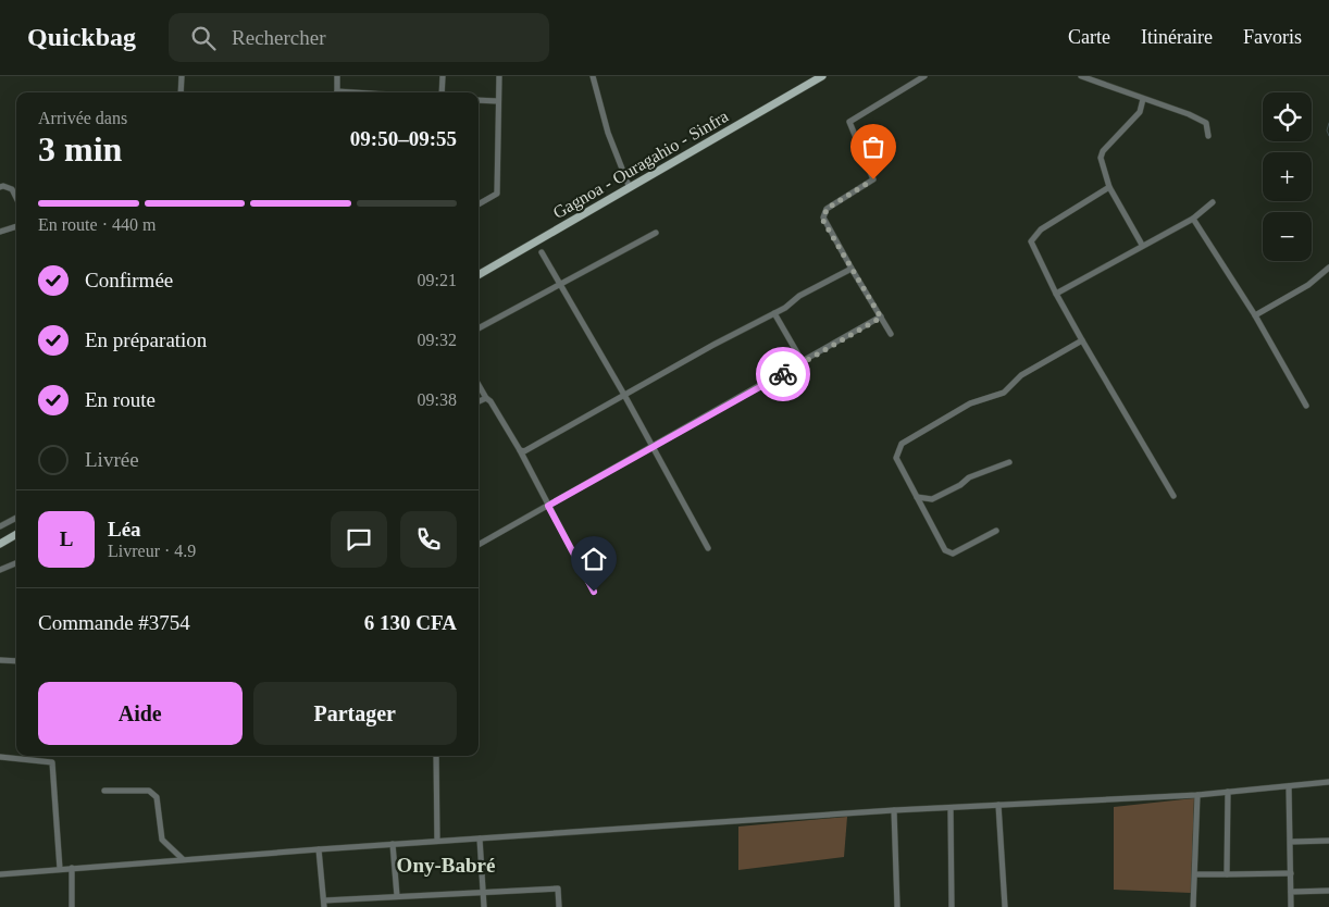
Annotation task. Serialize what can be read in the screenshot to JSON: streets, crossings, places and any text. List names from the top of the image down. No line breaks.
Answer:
{"streets":{"main road":["Gagnoa - Ouragahio - Sinfra"]},"districts":["Ony-Babré"],"page":{"header":"Quickbag","search":"Rechercher","nav":["Carte","Itinéraire","Favoris"],"map_buttons":["+","−"],"heading":["3 min","Arrivée dans","09:50–09:55"],"panel":["Léa","Livreur · 4.9","Commande #3754","6 130 CFA"],"bar":"En route · 440 m","list":[["Confirmée","09:21"],["En préparation","09:32"],["En route","09:38"],"Livrée"],"round":"L","buttons":["Aide","Partager"]}}
